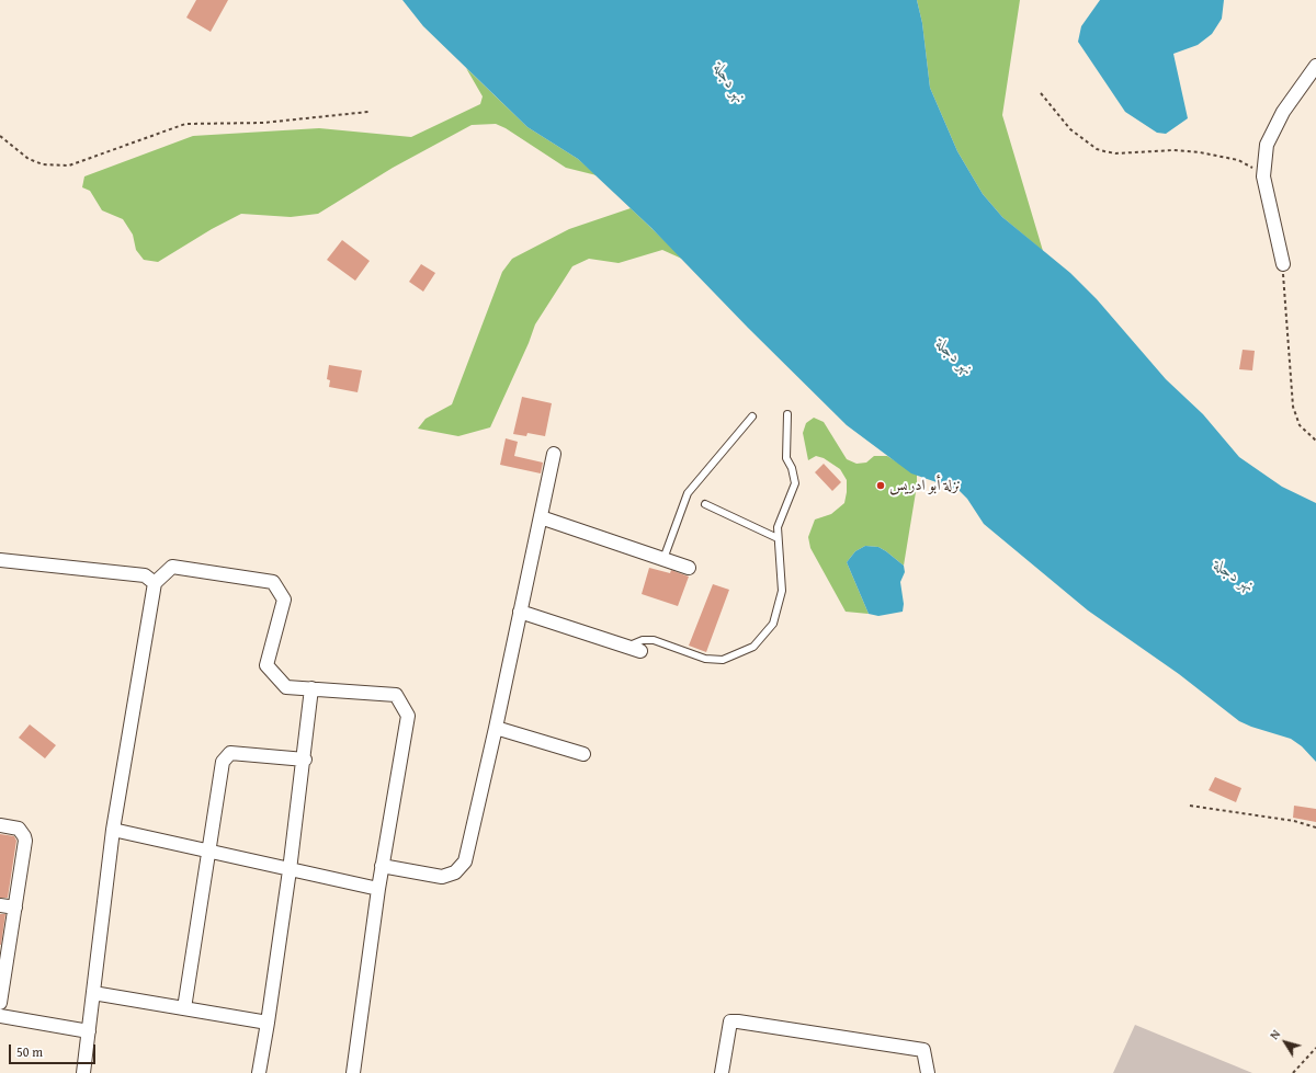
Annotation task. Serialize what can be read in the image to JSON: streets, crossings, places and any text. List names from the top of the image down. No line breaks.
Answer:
{"water":["نهر دجلة"],"places":["نزلة أبو ادريس"],"scale_bar":"50 m","north":"top left"}
